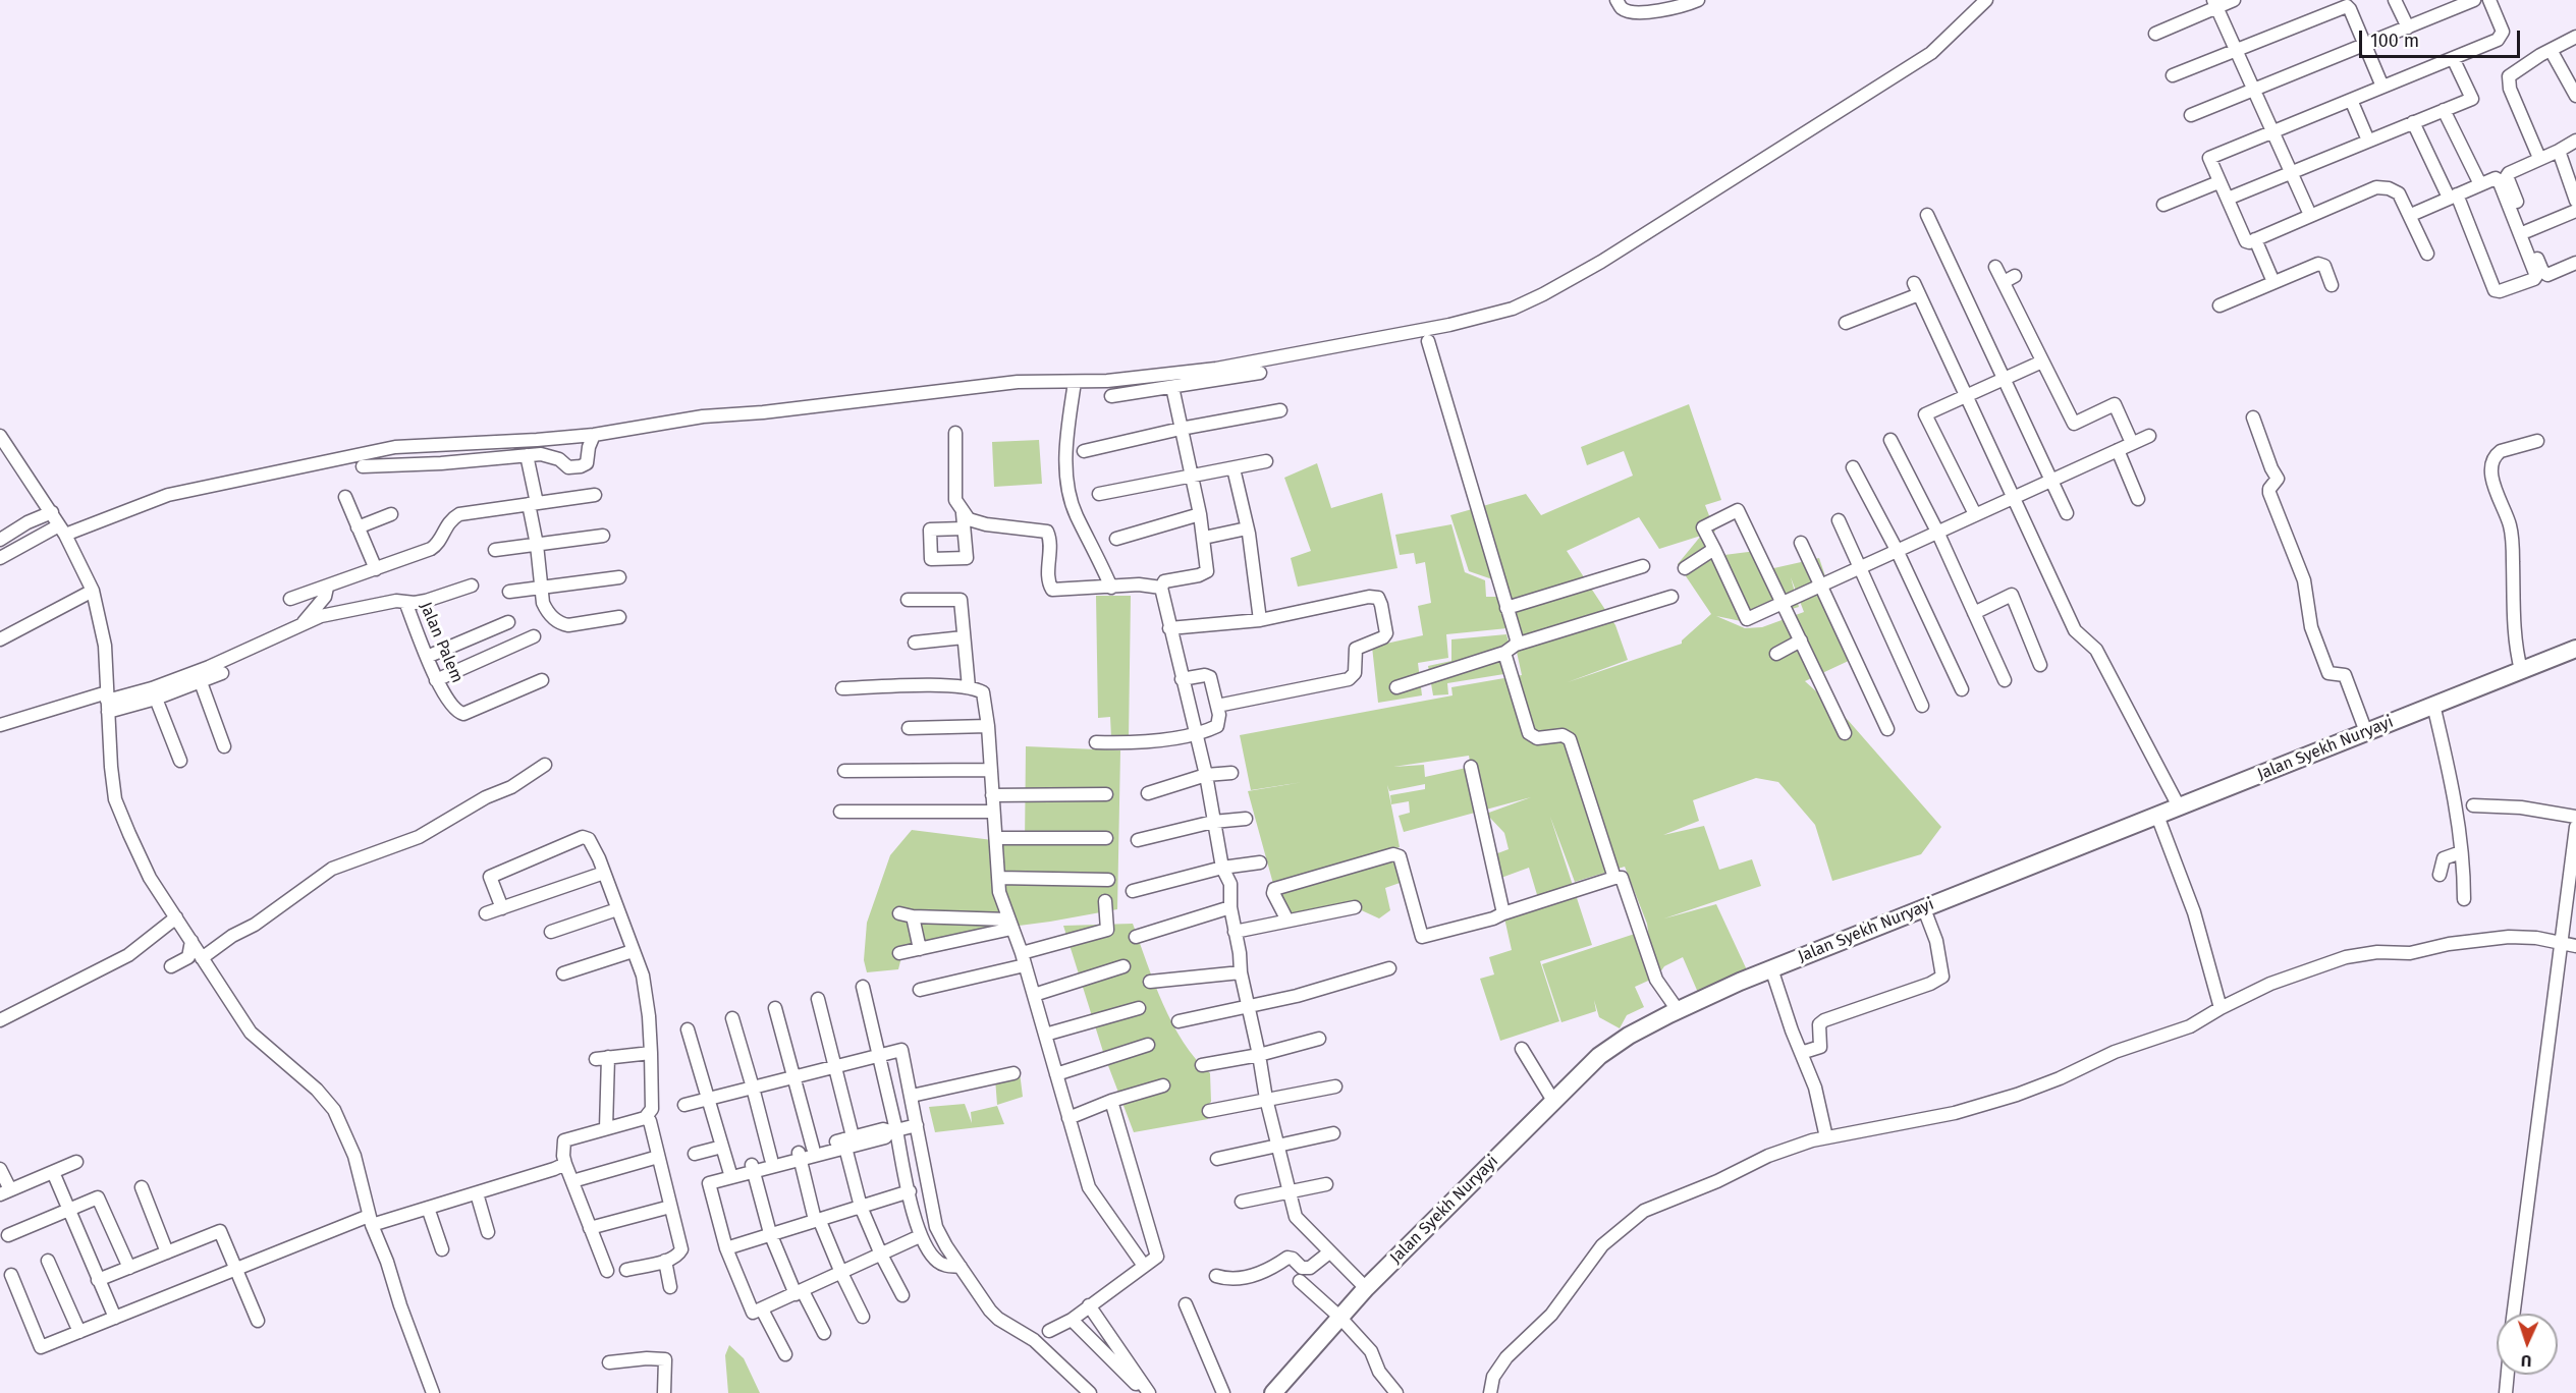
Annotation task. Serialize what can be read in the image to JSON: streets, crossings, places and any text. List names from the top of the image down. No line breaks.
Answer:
{"streets":{"main road":["Jalan Syekh Nuryayi"],"street":["Jalan Palem"]},"scale_bar":"100 m","north":"bottom"}
